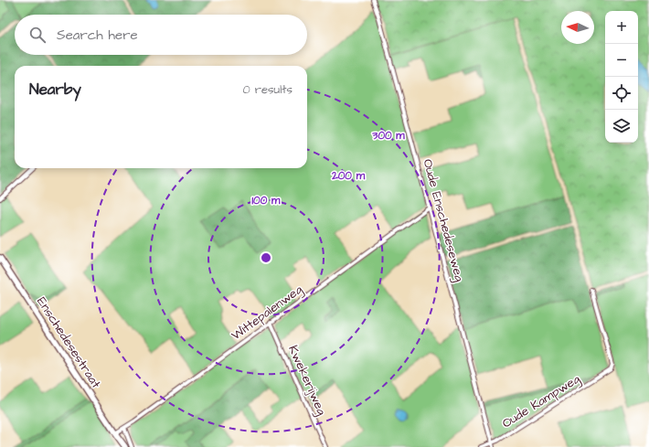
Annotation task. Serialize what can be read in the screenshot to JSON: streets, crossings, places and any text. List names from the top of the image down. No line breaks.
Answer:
{"streets":{"street":["Oude Enschedeseweg","Wittepalenweg","Enschedesestraat","Kwekerijweg","Oude Kampweg"]},"crossings":[["Oude Enschedeseweg","Wittepalenweg"],["Oude Enschedeseweg","Oude Kampweg"],["Wittepalenweg","Enschedesestraat"],["Wittepalenweg","Kwekerijweg"]],"north":"left","page":{"map_buttons":["+","−"],"search":"Search here","heading":["Nearby","0 results"]},"rings":["300 m","200 m","100 m"]}
